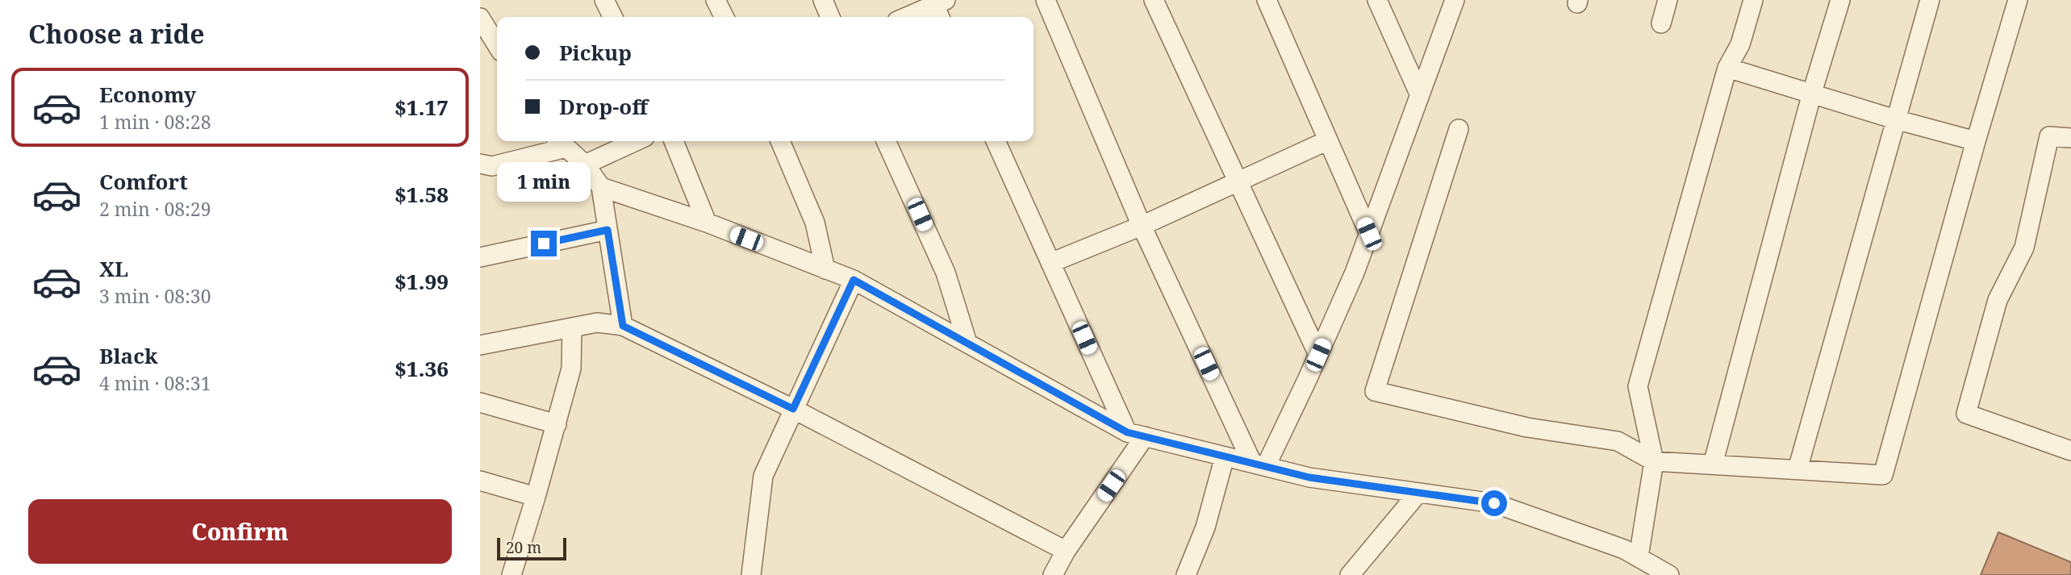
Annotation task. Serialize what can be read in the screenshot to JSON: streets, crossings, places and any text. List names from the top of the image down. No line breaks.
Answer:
{"scale_bar":"20 m","page":{"heading":"Choose a ride","banner":["Pickup","Drop-off"],"list":[{"name":"Economy","note":"1 min · 08:28","value":"$1.17"},{"name":"Comfort","note":"2 min · 08:29","value":"$1.58"},{"name":"XL","note":"3 min · 08:30","value":"$1.99"},{"name":"Black","note":"4 min · 08:31","value":"$1.36"}],"bubble":"1 min","buttons":"Confirm","scale":"20 m"}}
